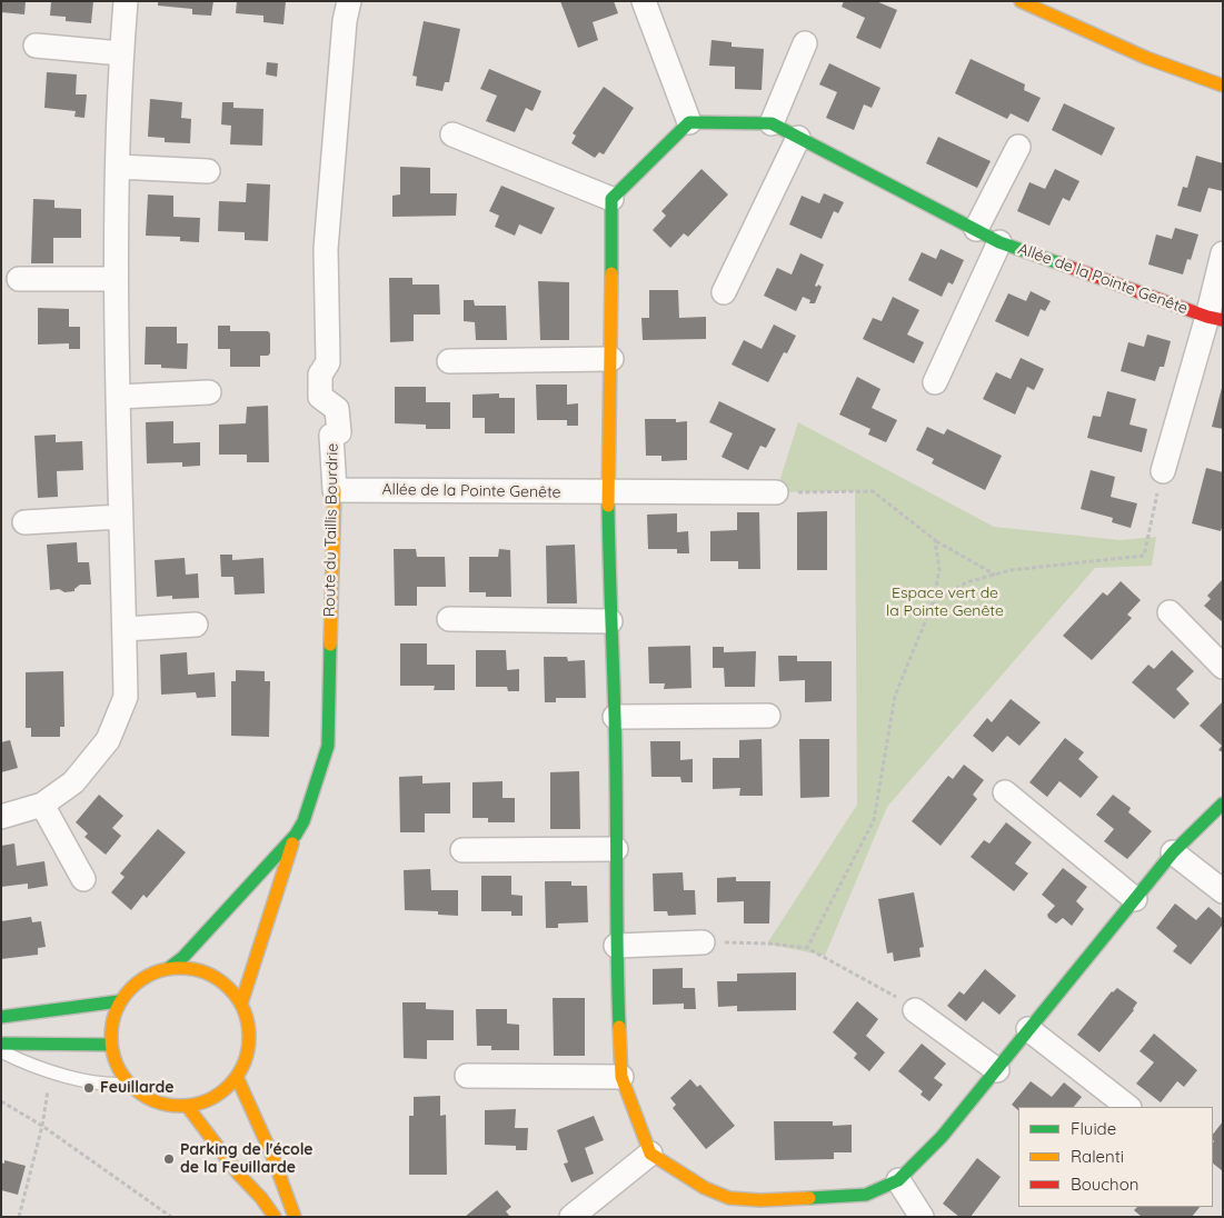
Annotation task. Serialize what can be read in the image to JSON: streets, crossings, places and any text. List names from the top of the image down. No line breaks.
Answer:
{"streets":{"street":["Allée de la Pointe Genête","Route du Taillis Bourdrie"]},"crossings":[["Allée de la Pointe Genête","Route du Taillis Bourdrie"]],"parks":["Espace vert de la Pointe Genête"],"places":["Feuillarde","Parking de l'école de la Feuillarde"],"legend":["Fluide","Ralenti","Bouchon"]}
